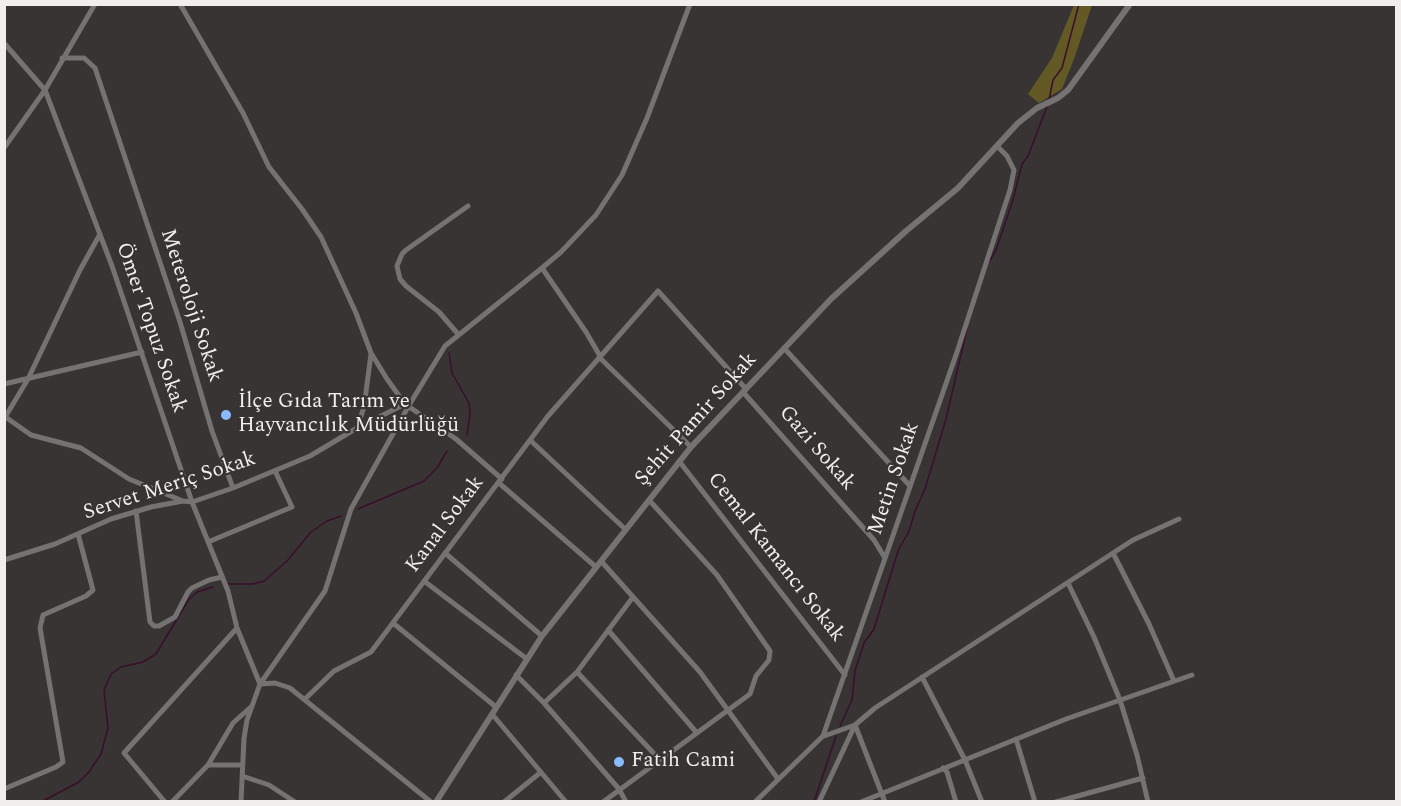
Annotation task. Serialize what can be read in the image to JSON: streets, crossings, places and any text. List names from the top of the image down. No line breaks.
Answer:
{"streets":{"street":["Meteroloji Sokak","Ömer Topuz Sokak","Şehit Pamir Sokak","Gazi Sokak","Metin Sokak","Servet Meriç Sokak","Kanal Sokak","Cemal Kamancı Sokak"]},"crossings":[["Meteroloji Sokak","Servet Meriç Sokak"],["Ömer Topuz Sokak","Servet Meriç Sokak"],["Şehit Pamir Sokak","Gazi Sokak"],["Şehit Pamir Sokak","Metin Sokak"],["Şehit Pamir Sokak","Cemal Kamancı Sokak"],["Gazi Sokak","Metin Sokak"],["Gazi Sokak","Kanal Sokak"],["Metin Sokak","Cemal Kamancı Sokak"]],"places":["İlçe Gıda Tarım ve Hayvancılık Müdürlüğü","Fatih Cami"]}
